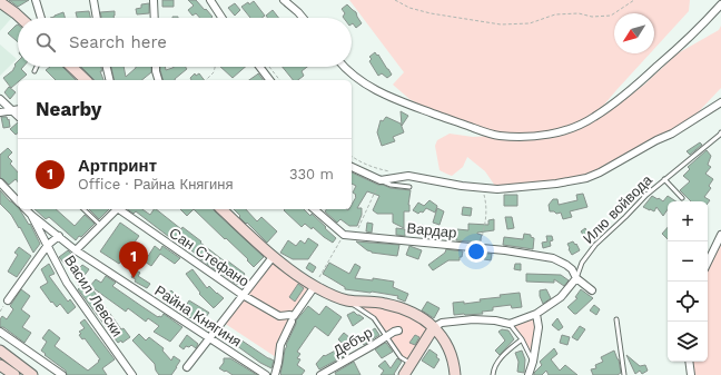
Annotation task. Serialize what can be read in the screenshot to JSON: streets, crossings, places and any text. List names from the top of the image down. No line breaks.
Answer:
{"streets":{"street":["Вардар","Сан Стефано","Васил Левски","Райна Княгиня","Дебър"],"lane":["Илю войвода"]},"crossings":[["Илю войвода","Вардар"],["Васил Левски","Райна Княгиня"]],"north":"bottom left","page":{"search":"Search here","heading":"Nearby","list":[{"mark":"1","name":"Артпринт","note":"Office · Райна Княгиня","value":"330 m"}],"map_buttons":["+","−"],"pins":"1"}}
